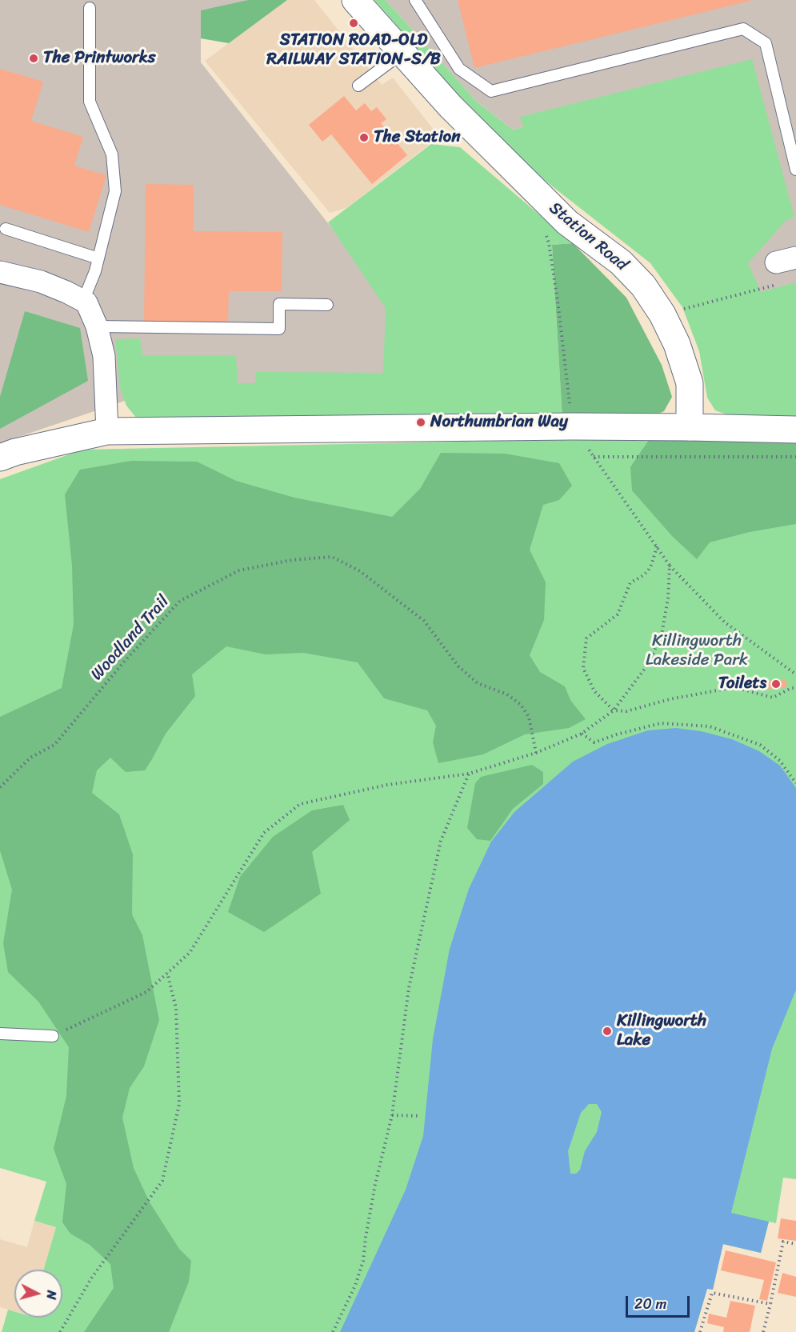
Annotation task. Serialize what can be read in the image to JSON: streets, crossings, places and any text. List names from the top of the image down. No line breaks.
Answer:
{"streets":{"street":["Station Road"],"path":["Woodland Trail"]},"parks":["Killingworth Lakeside Park"],"places":["STATION ROAD-OLD RAILWAY STATION-S/B","The Printworks","The Station","Northumbrian Way","Toilets","Killingworth Lake"],"scale_bar":"20 m","north":"right"}
